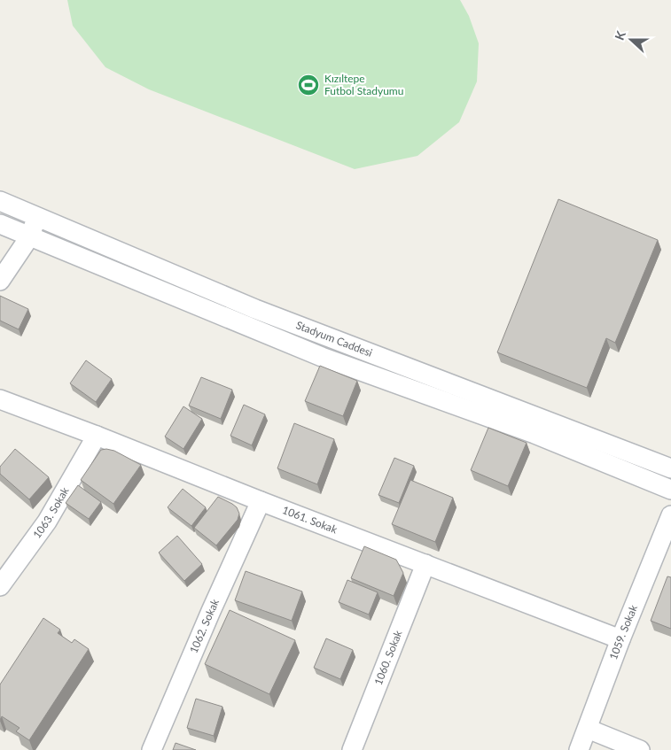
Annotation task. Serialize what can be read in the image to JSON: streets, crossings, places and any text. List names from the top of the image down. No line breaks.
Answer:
{"streets":{"street":["Stadyum Caddesi","1063. Sokak","1061. Sokak","1062. Sokak","1059. Sokak","1060. Sokak"]},"crossings":[["1063. Sokak","1061. Sokak"],["1061. Sokak","1062. Sokak"],["1061. Sokak","1059. Sokak"],["1061. Sokak","1060. Sokak"]],"places":{"sports":["Kızıltepe Futbol Stadyumu"]},"north":"left"}
